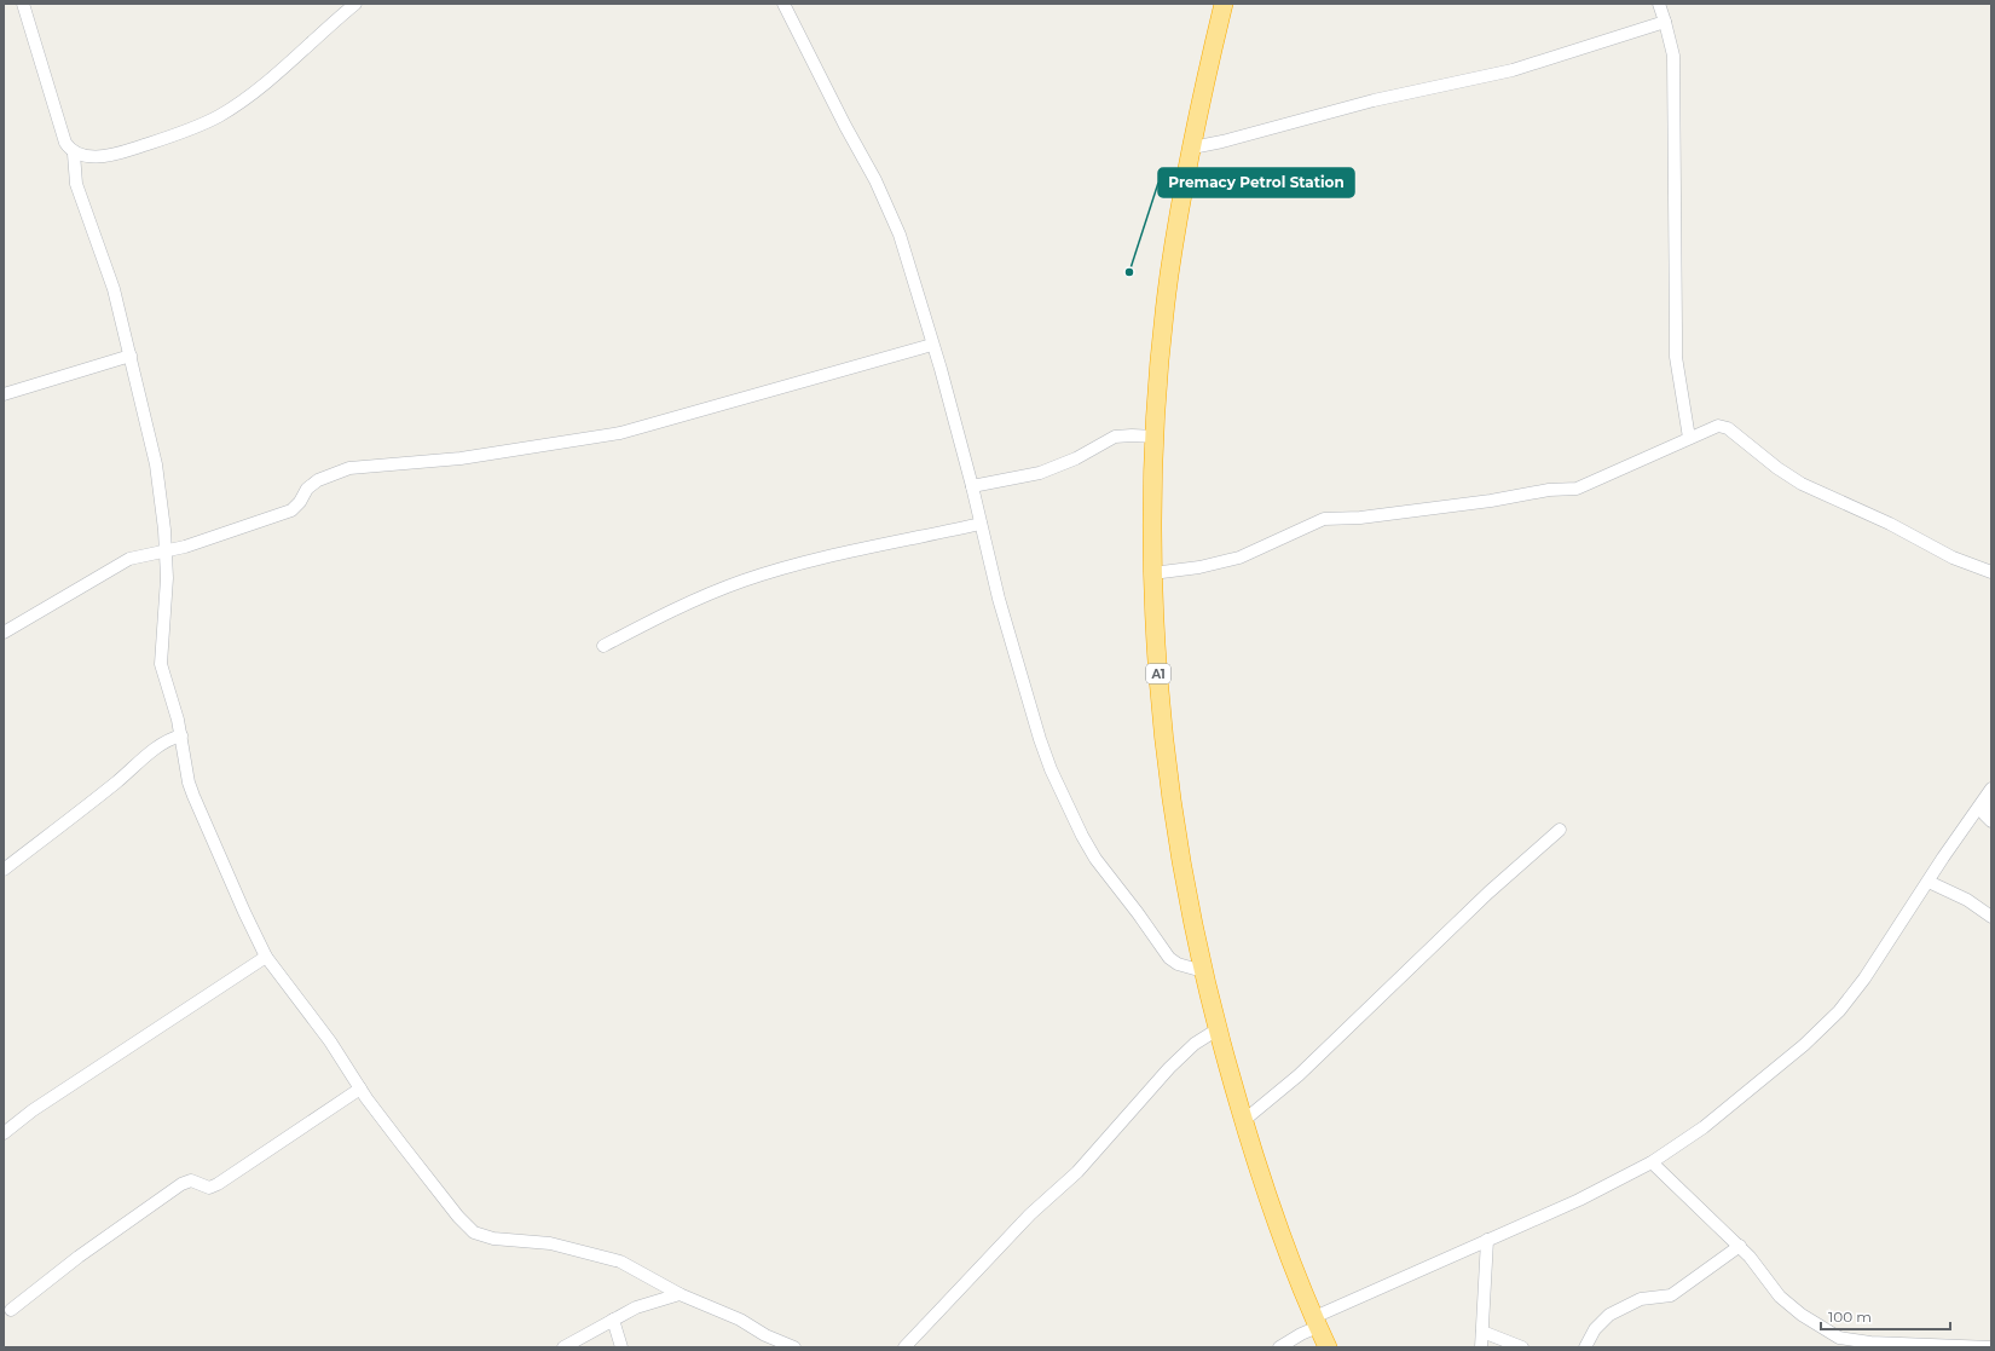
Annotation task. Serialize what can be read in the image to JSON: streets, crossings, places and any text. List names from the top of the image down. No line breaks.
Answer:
{"streets":{"highway":["A1"]},"places":["Premacy Petrol Station"],"scale_bar":"100 m"}
